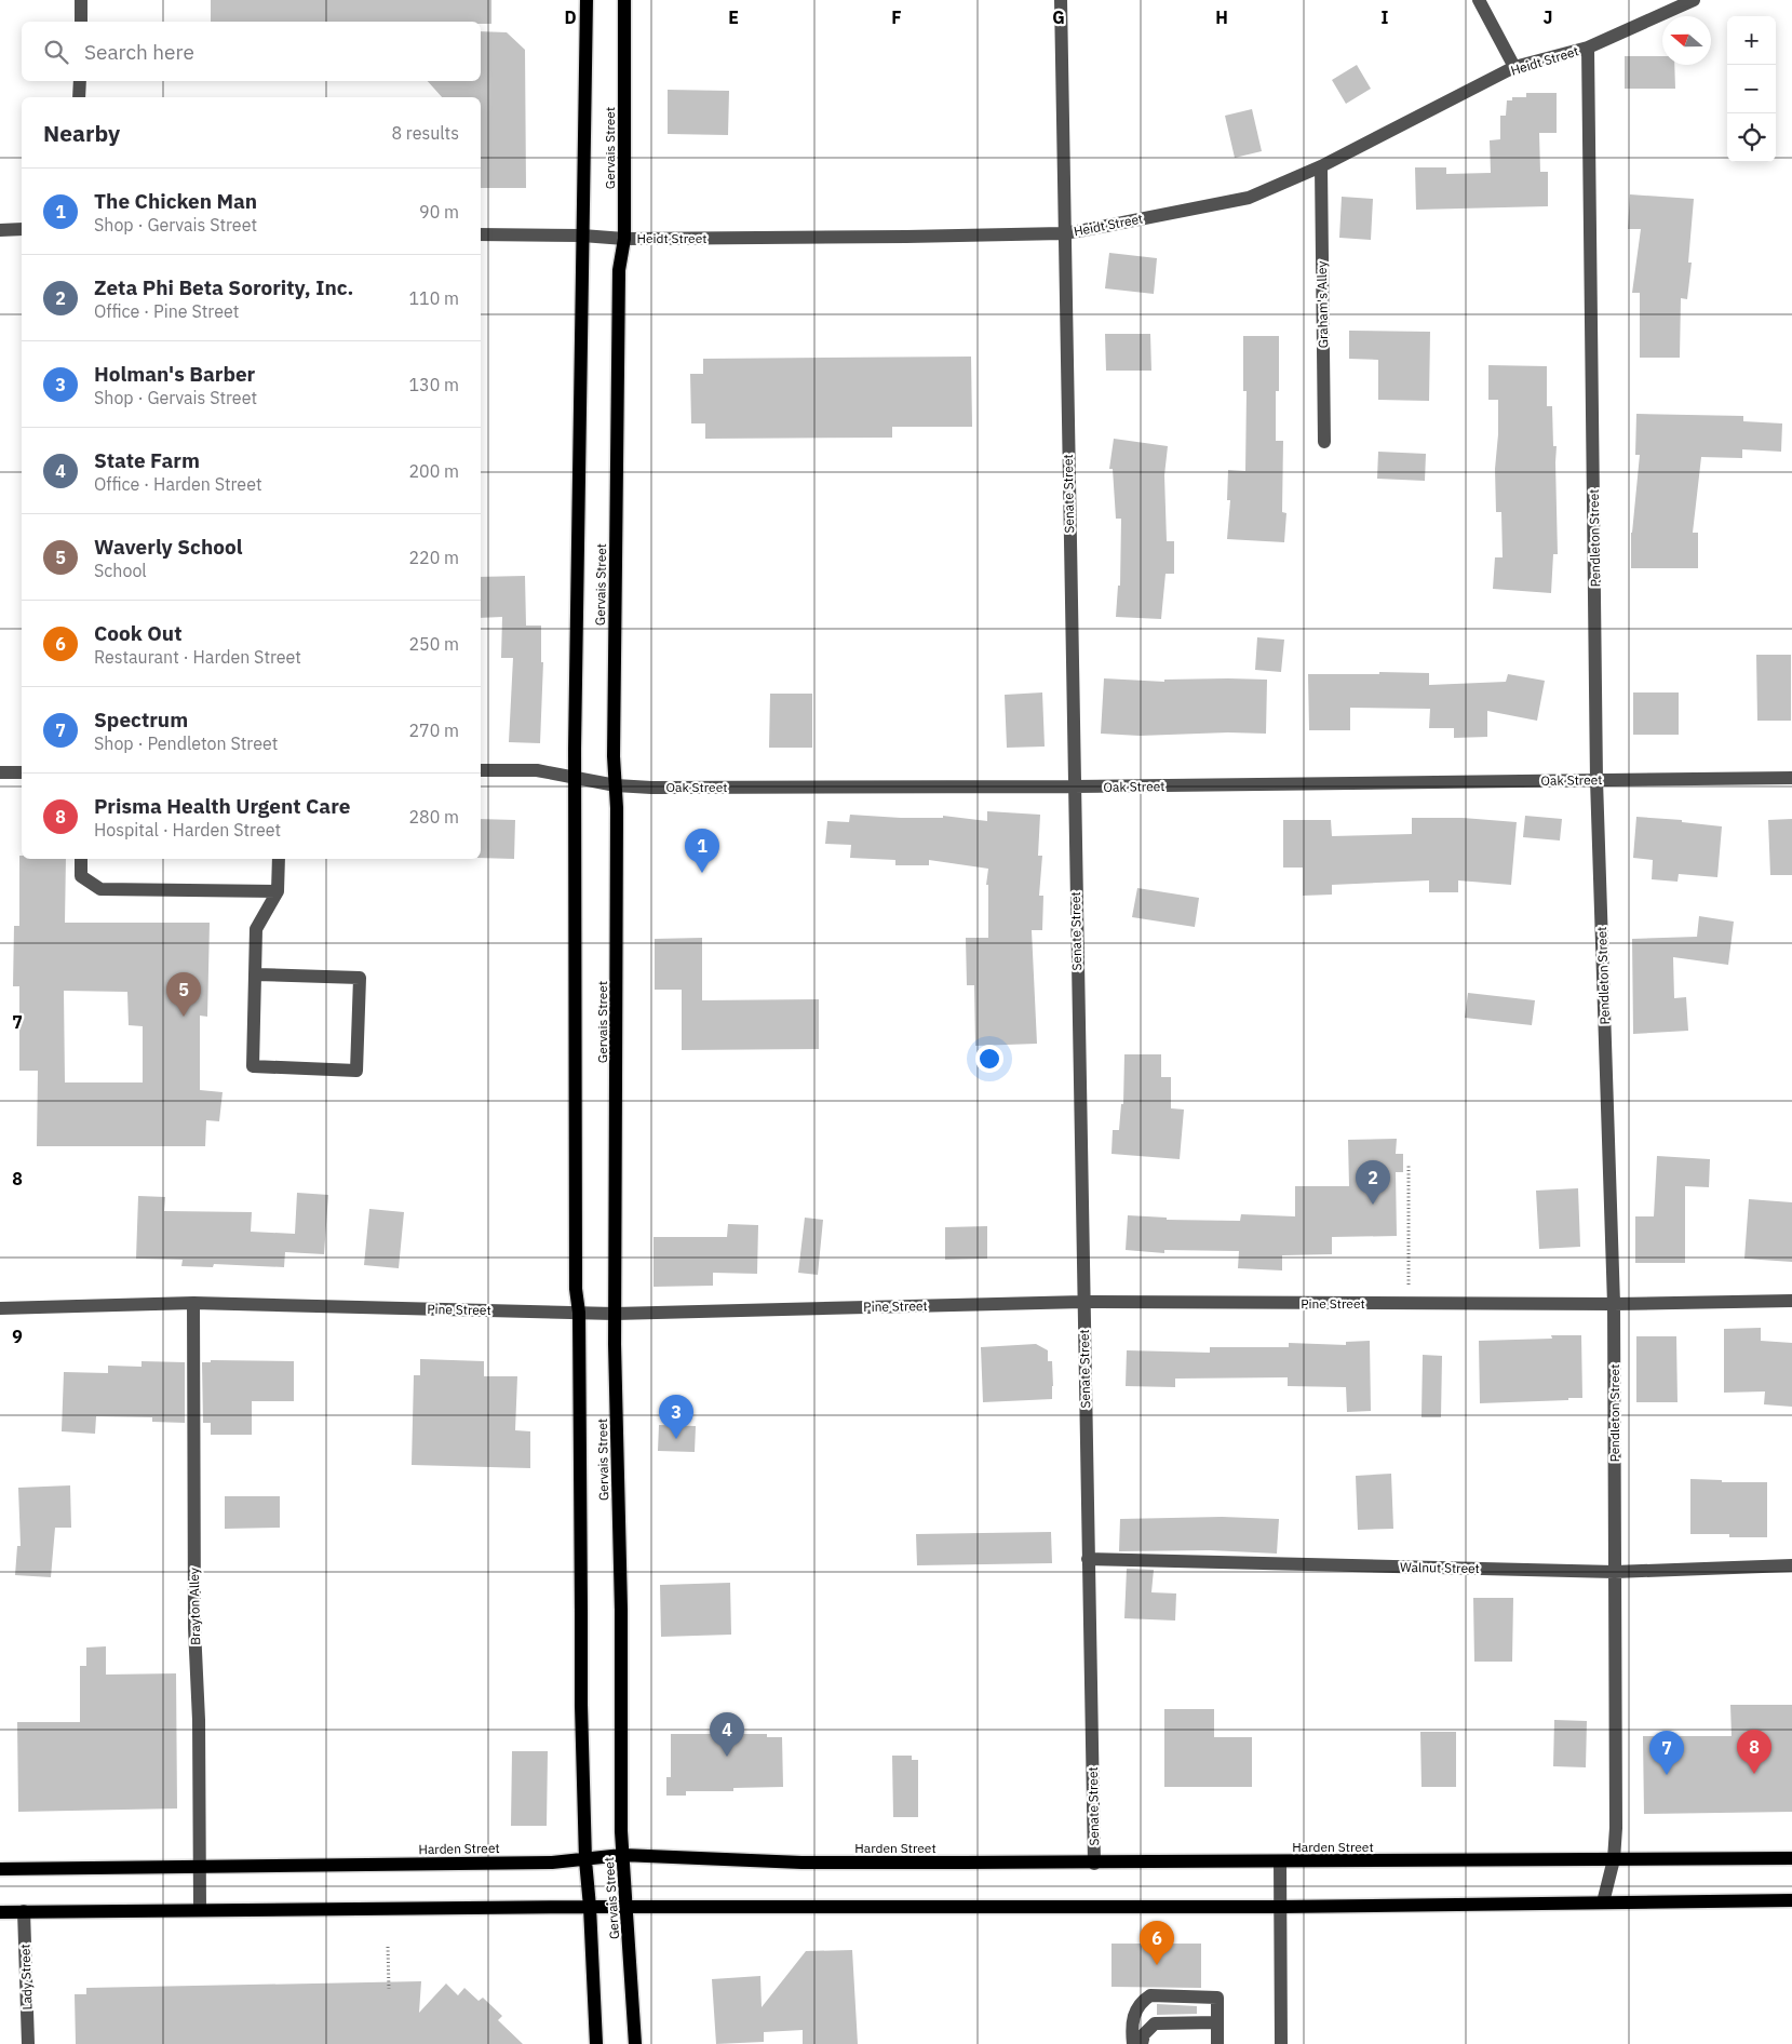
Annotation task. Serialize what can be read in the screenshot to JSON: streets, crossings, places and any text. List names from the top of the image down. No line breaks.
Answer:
{"streets":{"main road":["Gervais Street","Harden Street"],"street":["Heidt Street","Graham's Alley","Senate Street","Pendleton Street","Oak Street","Pine Street","Walnut Street","Brayton Alley","Lady Street"]},"crossings":[["Heidt Street","Gervais Street"],["Heidt Street","Graham's Alley"],["Heidt Street","Senate Street"],["Heidt Street","Pendleton Street"],["Gervais Street","Oak Street"],["Gervais Street","Pine Street"],["Gervais Street","Harden Street"],["Senate Street","Oak Street"],["Senate Street","Pine Street"],["Senate Street","Walnut Street"],["Senate Street","Harden Street"],["Pendleton Street","Oak Street"],["Pendleton Street","Pine Street"],["Pendleton Street","Walnut Street"],["Pendleton Street","Harden Street"],["Pine Street","Brayton Alley"],["Brayton Alley","Harden Street"]],"north":"left","page":{"map_buttons":["+","−"],"search":"Search here","heading":["Nearby","8 results"],"list":[{"mark":"1","name":"The Chicken Man","note":"Shop · Gervais Street","value":"90 m"},{"mark":"2","name":"Zeta Phi Beta Sorority, Inc.","note":"Office · Pine Street","value":"110 m"},{"mark":"3","name":"Holman's Barber","note":"Shop · Gervais Street","value":"130 m"},{"mark":"4","name":"State Farm","note":"Office · Harden Street","value":"200 m"},{"mark":"5","name":"Waverly School","note":"School","value":"220 m"},{"mark":"6","name":"Cook Out","note":"Restaurant · Harden Street","value":"250 m"},{"mark":"7","name":"Spectrum","note":"Shop · Pendleton Street","value":"270 m"},{"mark":"8","name":"Prisma Health Urgent Care","note":"Hospital · Harden Street","value":"280 m"}],"pins":["1","5","2","3","4","8","7","6"]},"grid":{"columns":["D","E","F","G","H","I","J"],"rows":["7","8","9"]}}
